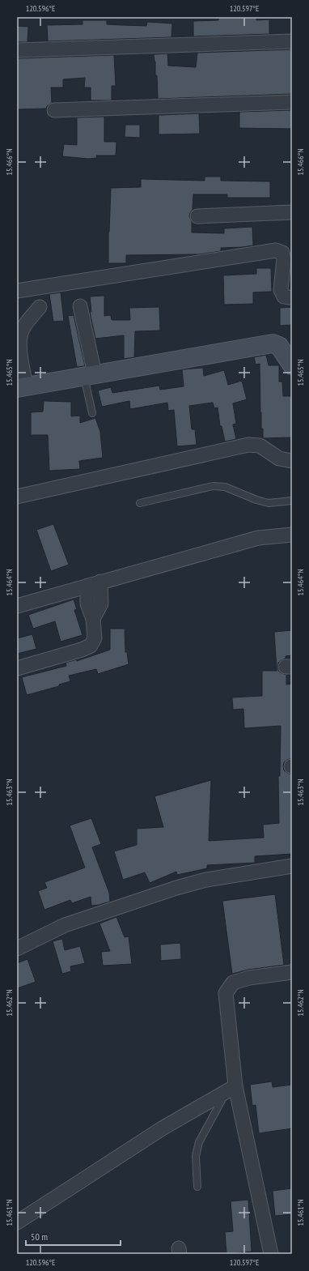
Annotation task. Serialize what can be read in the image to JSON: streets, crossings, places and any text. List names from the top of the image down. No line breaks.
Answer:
{"scale_bar":"50 m","coordinates":["120.596°E","120.597°E","15.466°N","15.465°N","15.464°N","15.463°N","15.462°N","15.461°N"]}
